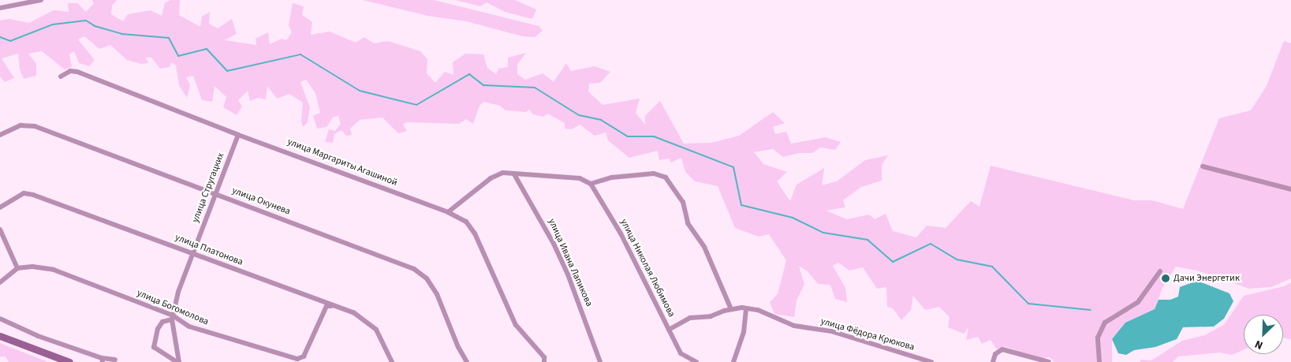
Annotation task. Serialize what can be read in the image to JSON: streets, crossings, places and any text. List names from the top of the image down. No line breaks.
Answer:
{"streets":{"street":["улица Маргариты Агашиной","улица Стругацких","улица Окунева","улица Платонова","улица Ивана Лапикова","улица Николая Любимова","улица Богомолова","улица Фёдора Крюкова"]},"crossings":[["улица Маргариты Агашиной","улица Стругацких"],["улица Стругацких","улица Окунева"],["улица Стругацких","улица Платонова"],["улица Стругацких","улица Богомолова"],["улица Николая Любимова","улица Фёдора Крюкова"]],"places":["Дачи Энергетик"],"north":"bottom left"}
